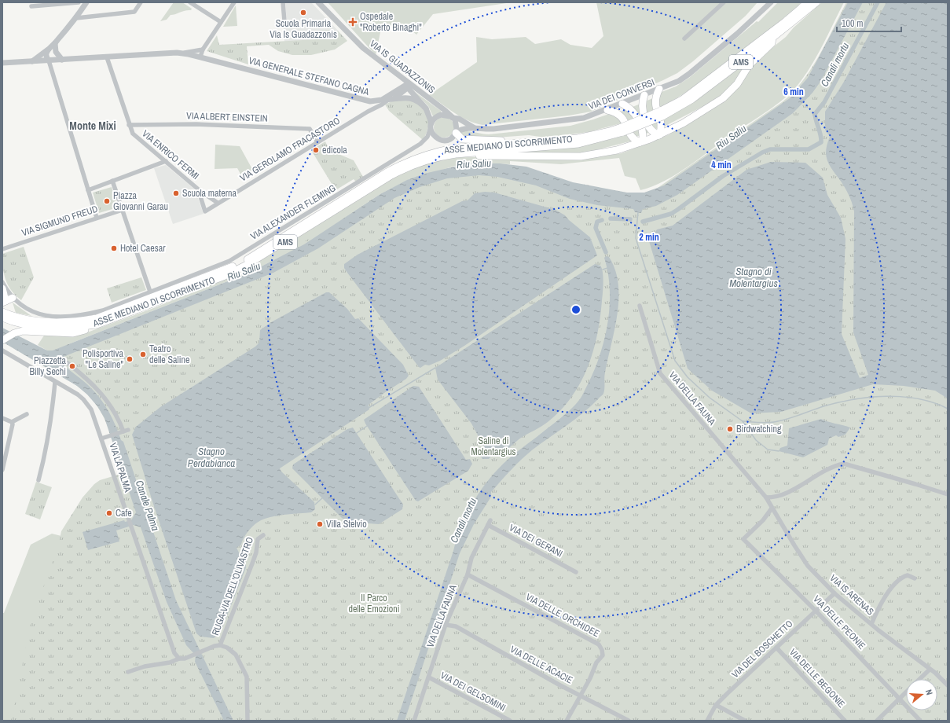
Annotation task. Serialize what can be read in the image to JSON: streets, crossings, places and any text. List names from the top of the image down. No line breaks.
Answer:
{"streets":{"highway":["AMS","ASSE MEDIANO DI SCORRIMENTO"],"street":["VIA IS GUADAZZONIS","VIA GENERALE STEFANO CAGNA","VIA DEI CONVERSI","VIA ALBERT EINSTEIN","VIA GEROLAMO FRACASTORO","VIA ENRICO FERMI","VIA ALEXANDER FLEMING","VIA SIGMUND FREUD","VIA DELLA FAUNA","VIA LA PALMA","VIA DEI GERANI","RUGA-VIA DELL'OLIVASTRO","VIA IS ARENAS","VIA DELLE ORCHIDEE","VIA DELLE PEONIE","VIA DEL BOSCHETTO","VIA DELLE ACACIE","VIA DELLE BEGONIE","VIA DEI GELSOMINI"]},"crossings":[["VIA IS GUADAZZONIS","VIA GENERALE STEFANO CAGNA"],["VIA IS GUADAZZONIS","VIA DEI CONVERSI"],["VIA IS GUADAZZONIS","VIA ALEXANDER FLEMING"],["VIA GENERALE STEFANO CAGNA","VIA GEROLAMO FRACASTORO"],["VIA GENERALE STEFANO CAGNA","VIA ENRICO FERMI"],["VIA DEI CONVERSI","VIA ALEXANDER FLEMING"],["VIA ALBERT EINSTEIN","VIA GEROLAMO FRACASTORO"],["VIA ALBERT EINSTEIN","VIA ENRICO FERMI"],["VIA GEROLAMO FRACASTORO","VIA ENRICO FERMI"],["VIA DELLA FAUNA","VIA DEI GERANI"],["VIA DELLA FAUNA","VIA IS ARENAS"],["VIA DELLA FAUNA","VIA DELLE ORCHIDEE"],["VIA DELLA FAUNA","VIA DELLE ACACIE"],["VIA DELLA FAUNA","VIA DEI GELSOMINI"],["VIA IS ARENAS","VIA DELLE PEONIE"],["VIA IS ARENAS","VIA DEL BOSCHETTO"],["VIA DELLE ORCHIDEE","VIA DELLE ACACIE"],["VIA DELLE PEONIE","VIA DEL BOSCHETTO"],["VIA DEL BOSCHETTO","VIA DELLE BEGONIE"]],"districts":["Monte Mixi"],"water":["Canali mortu","Riu Saliu","Stagno di Molentargius","Stagno Perdabianca","Canale Palma"],"parks":["Saline di Molentargius","Il Parco delle Emozioni"],"places":{"other":["Scuola Primaria Via Is Guadazzonis","edicola","Scuola materna","Piazza Giovanni Garau","Hotel Caesar","Teatro delle Saline","Polisportiva \"Le Saline\"","Piazzetta Billy Sechi","Birdwatching","Cafe","Villa Stelvio"],"health":["Ospedale \"Roberto Binaghi\""]},"scale_bar":"100 m","north":"right","rings":["6 min","4 min","2 min"]}
